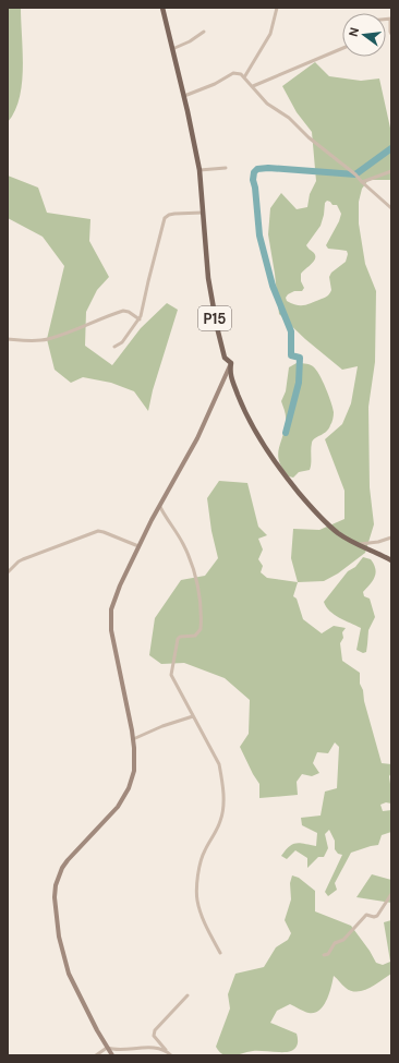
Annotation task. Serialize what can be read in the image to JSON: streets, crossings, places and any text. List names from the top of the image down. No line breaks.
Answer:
{"streets":{"main road":["P15"]},"north":"left"}
